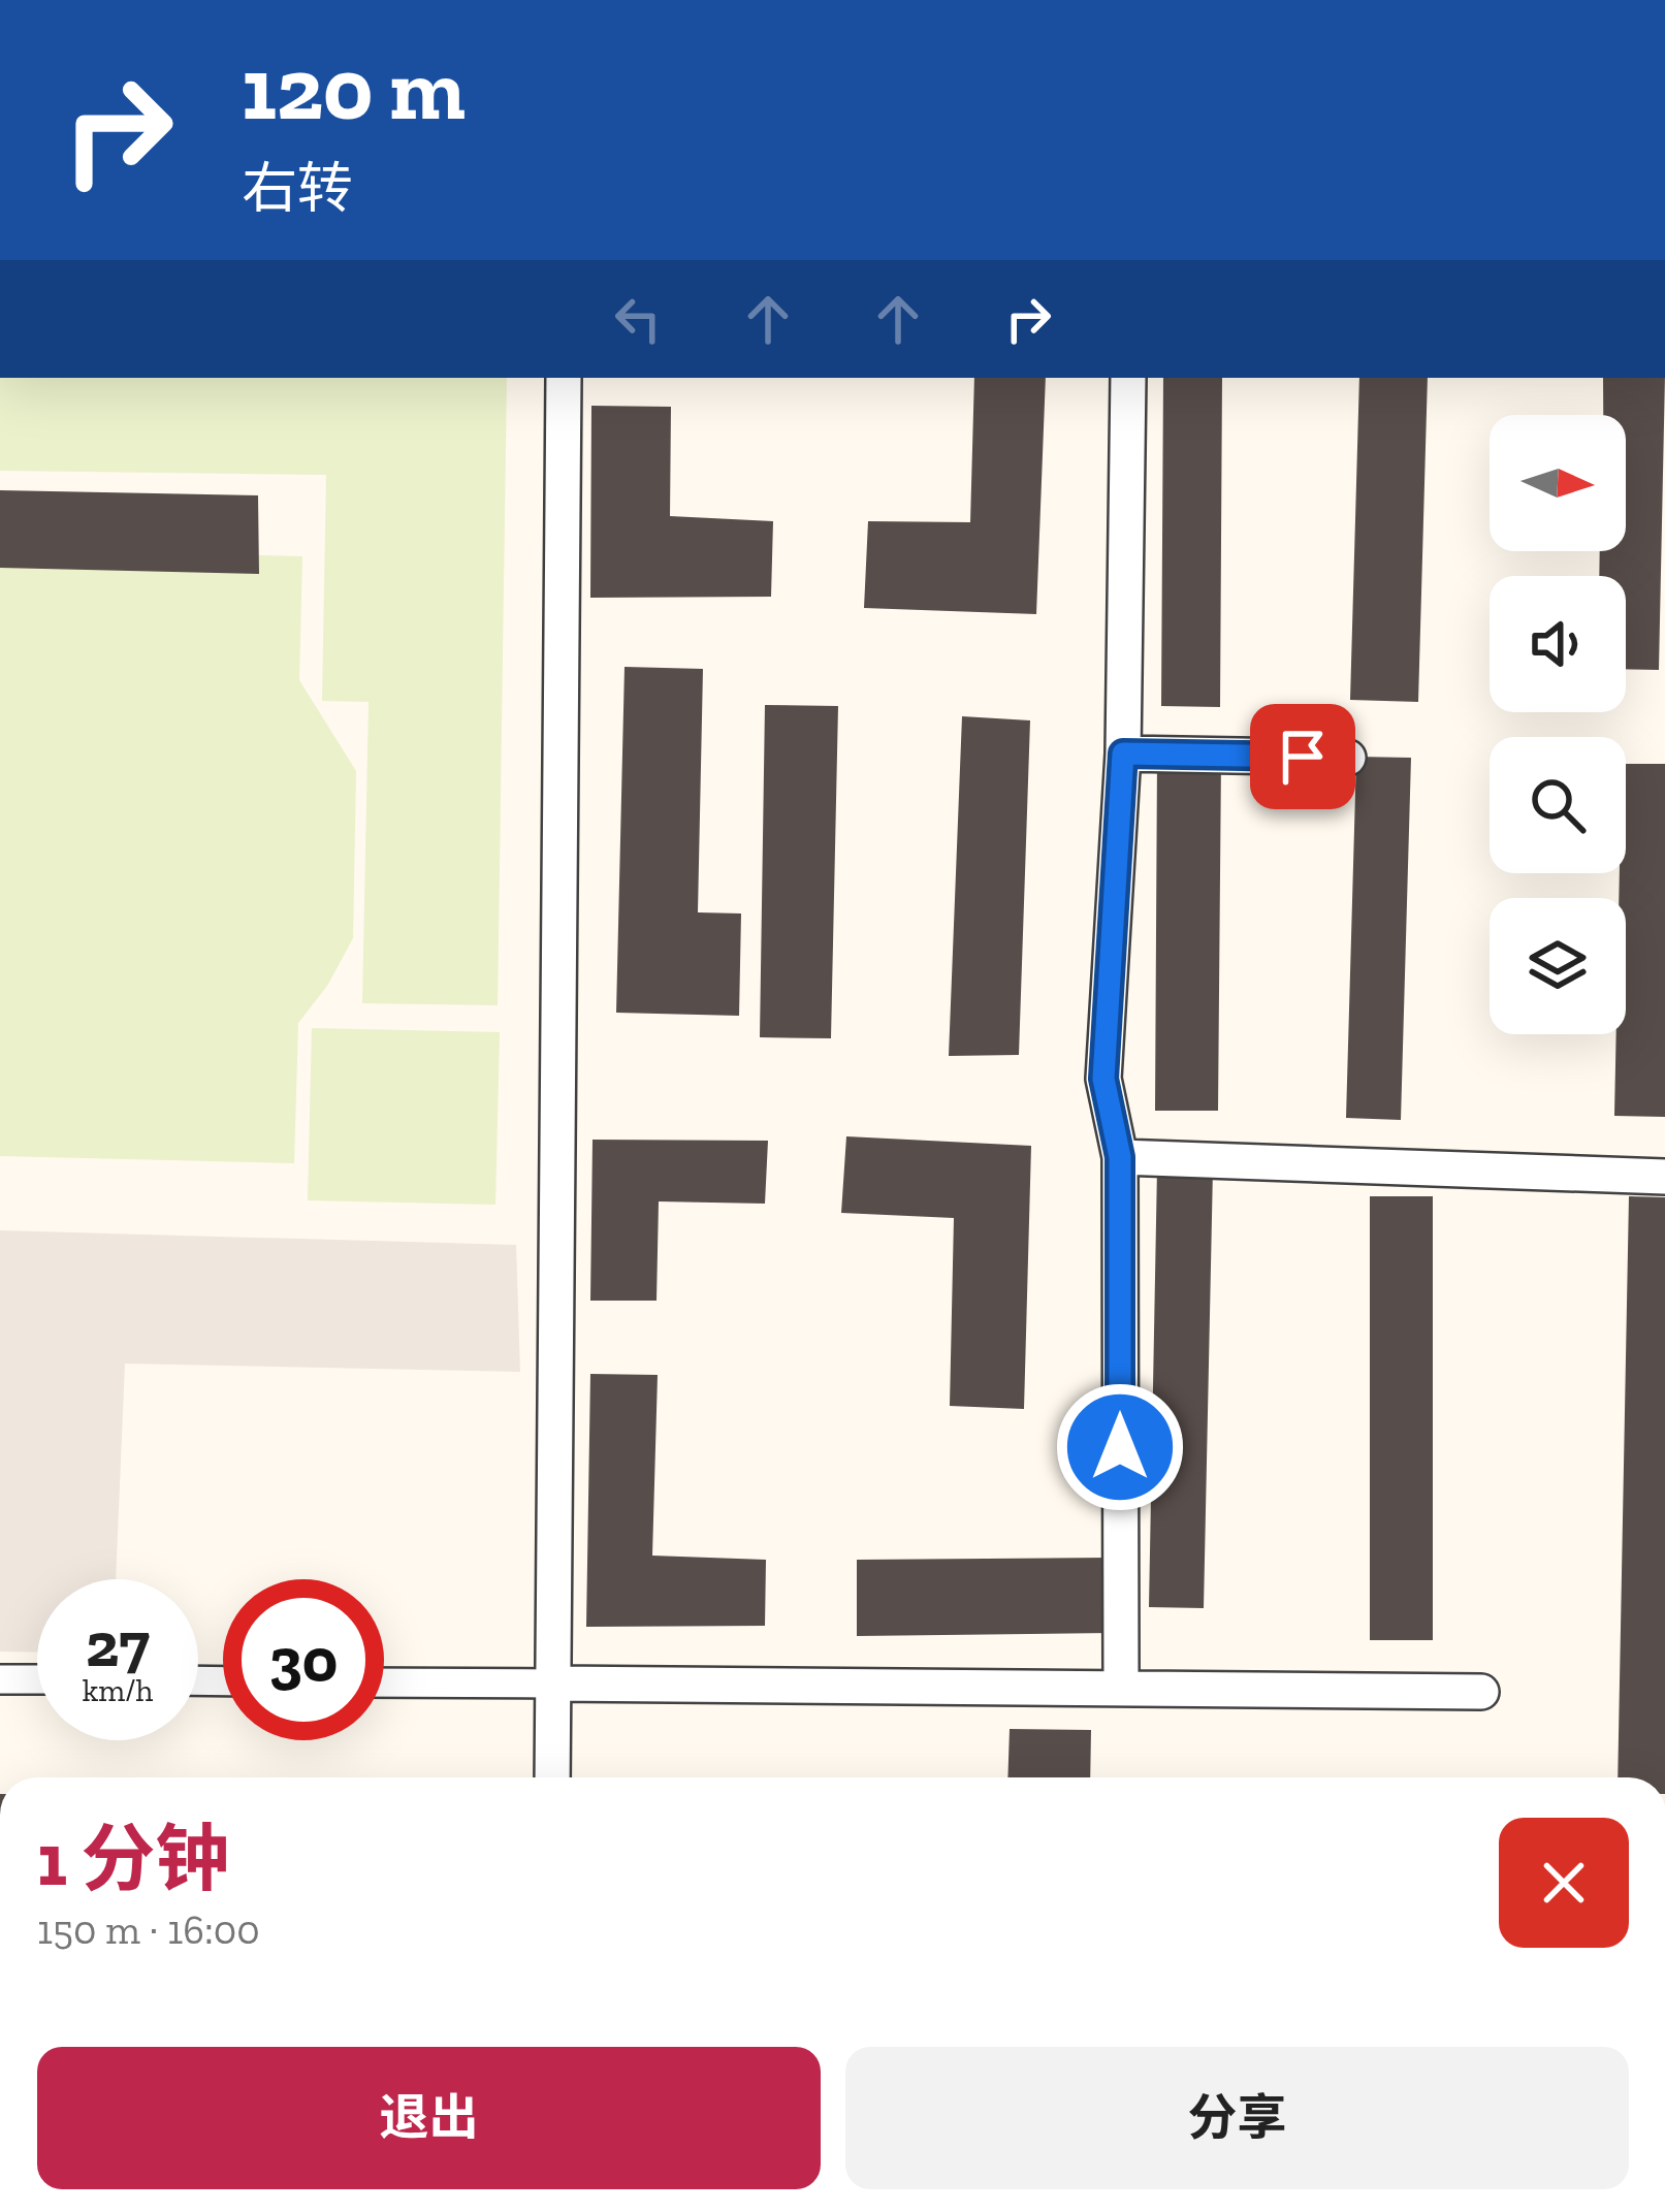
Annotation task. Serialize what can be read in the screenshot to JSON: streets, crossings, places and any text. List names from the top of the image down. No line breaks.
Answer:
{"north":"right","page":{"turn":["120 m","右转"],"speed":"27 km/h","limit":"30","heading":["1 分钟","150 m · 16:00"],"buttons":["退出","分享"]}}
